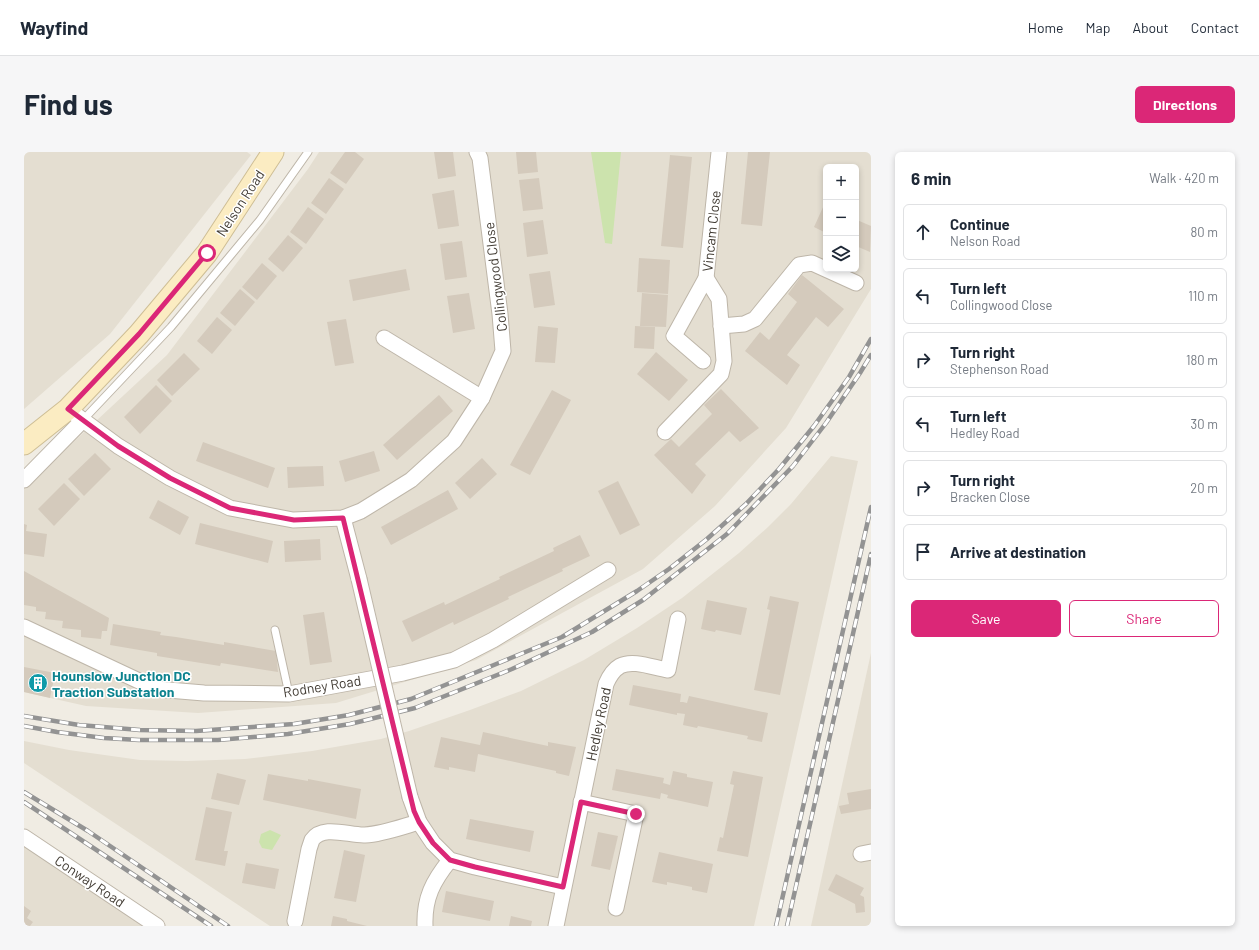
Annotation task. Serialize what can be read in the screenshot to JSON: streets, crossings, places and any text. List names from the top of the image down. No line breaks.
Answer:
{"streets":{"main road":["Nelson Road"],"street":["Vincam Close","Collingwood Close","Rodney Road","Hedley Road","Conway Road"]},"crossings":[["Nelson Road","Collingwood Close"]],"places":{"building":["Hounslow Junction DC Traction Substation"]},"page":{"header":"Wayfind","nav":["Home","Map","About","Contact"],"buttons":["Directions",["Save","Share"]],"title":"Find us","heading":["6 min","Walk · 420 m"],"map_buttons":["+","−"],"list":[["Continue","Nelson Road","80 m"],["Turn left","Collingwood Close","110 m"],["Turn right","Stephenson Road","180 m"],["Turn left","Hedley Road","30 m"],["Turn right","Bracken Close","20 m"],"Arrive at destination"]}}
